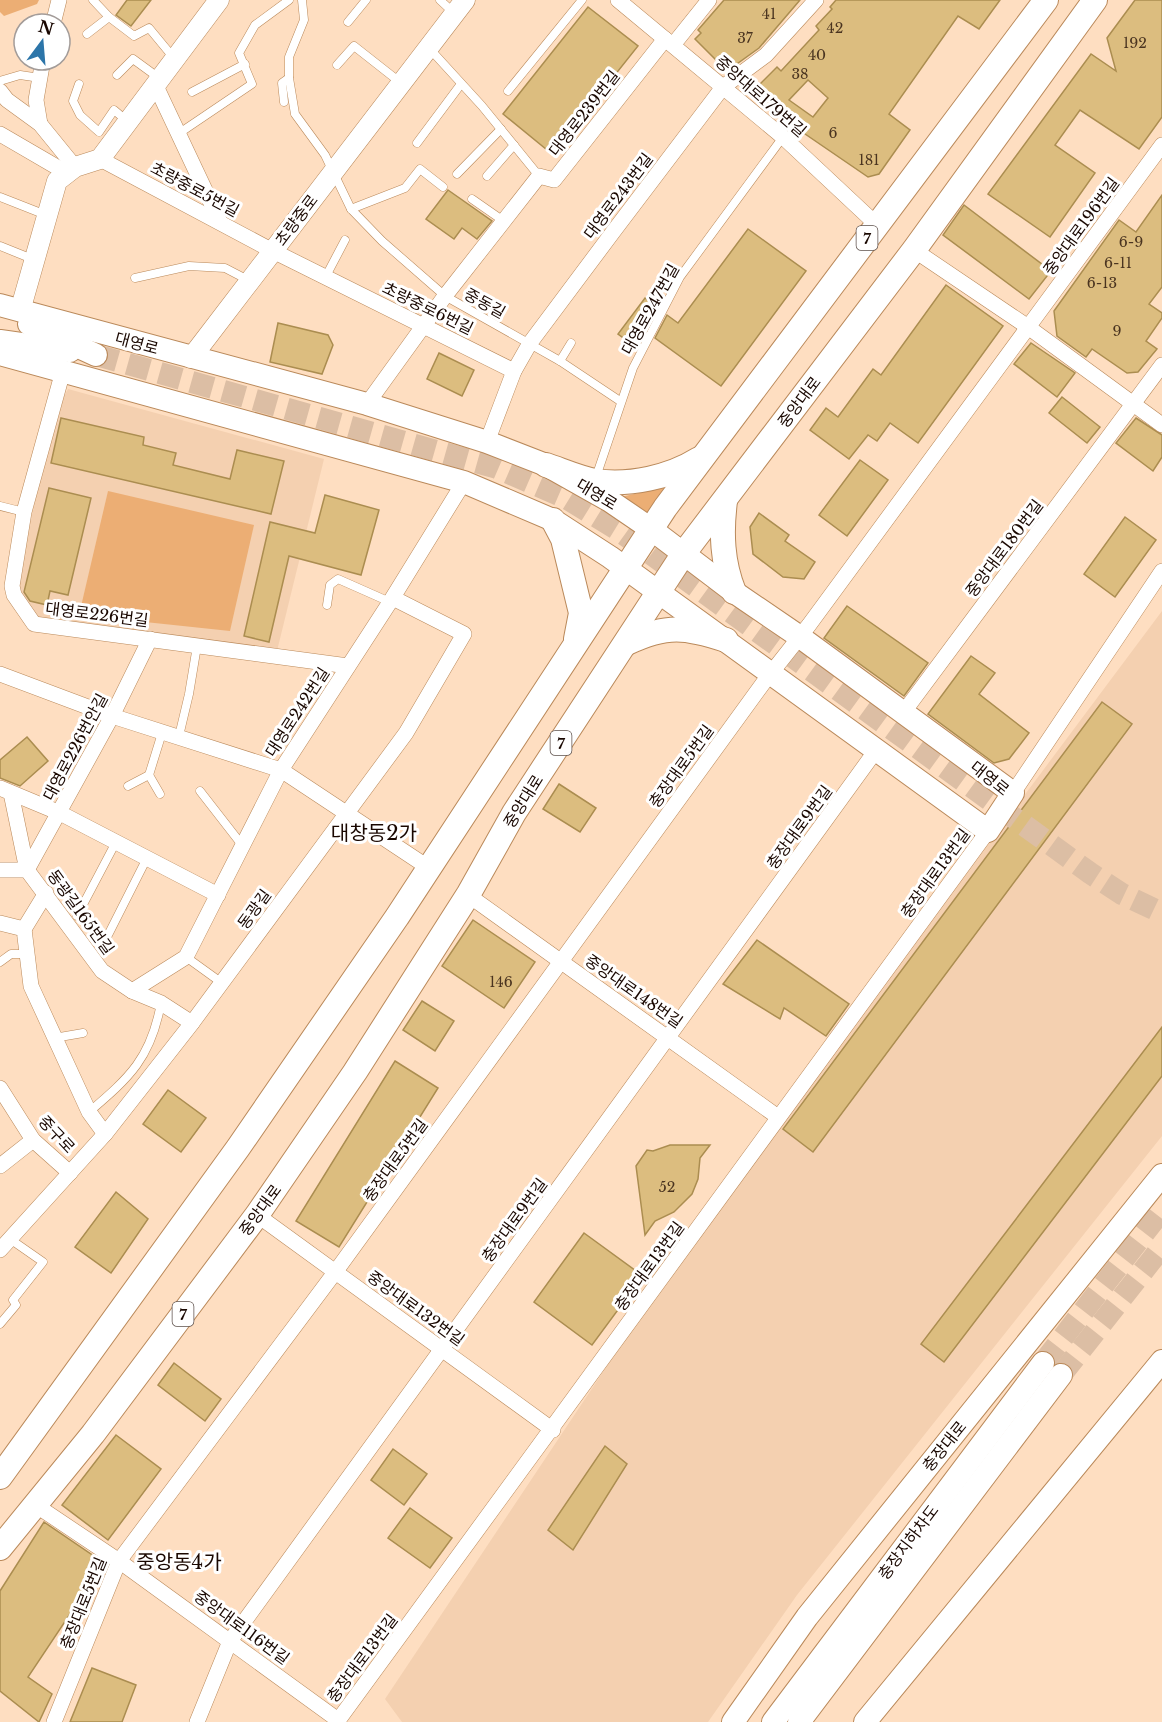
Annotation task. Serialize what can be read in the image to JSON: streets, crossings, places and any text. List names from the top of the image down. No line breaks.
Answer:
{"streets":{"main road":["7","대영로","중앙대로","충장대로","충장지하차도"],"street":["중앙대로179번길","대영로239번길","초량중로5번길","대영로243번길","초량중로","중앙대로196번길","초량중로6번길","중앙대로180번길","대영로226번길","대영로242번길","대영로226번안길","충장대로5번길","충장대로9번길","충장대로13번길","동광길","동광길165번길","중앙대로148번길","중구로","중앙대로132번길","중앙대로116번길"],"lane":["중동길","대영로247번길"]},"crossings":[["중앙대로179번길","대영로239번길"],["중앙대로179번길","대영로243번길"],["중앙대로179번길","7"],["중앙대로179번길","대영로247번길"],["초량중로5번길","초량중로"],["초량중로5번길","초량중로6번길"],["대영로243번길","중동길"],["대영로243번길","초량중로6번길"],["대영로243번길","대영로"],["초량중로","중동길"],["초량중로","초량중로6번길"],["초량중로","대영로"],["7","대영로"],["중동길","대영로247번길"],["대영로","중앙대로"],["대영로","중앙대로180번길"],["대영로","충장대로5번길"],["대영로","충장대로13번길"],["중앙대로","중앙대로148번길"],["중앙대로","중앙대로132번길"],["중앙대로","중앙대로116번길"],["대영로226번길","대영로242번길"],["대영로226번길","대영로226번안길"],["대영로242번길","동광길"],["대영로226번안길","동광길165번길"],["충장대로5번길","중앙대로148번길"],["충장대로5번길","중앙대로132번길"],["충장대로5번길","중앙대로116번길"],["충장대로9번길","중앙대로148번길"],["충장대로9번길","중앙대로132번길"],["충장대로9번길","중앙대로116번길"],["충장대로13번길","중앙대로148번길"],["충장대로13번길","중앙대로132번길"],["충장대로13번길","중앙대로116번길"],["동광길","동광길165번길"],["동광길","중구로"]],"districts":["대창동2가","중앙동4가"],"house_numbers":["41","42","37","192","40","38","6","181","6-9","6-11","6-13","9","146","52"],"north":"top"}
